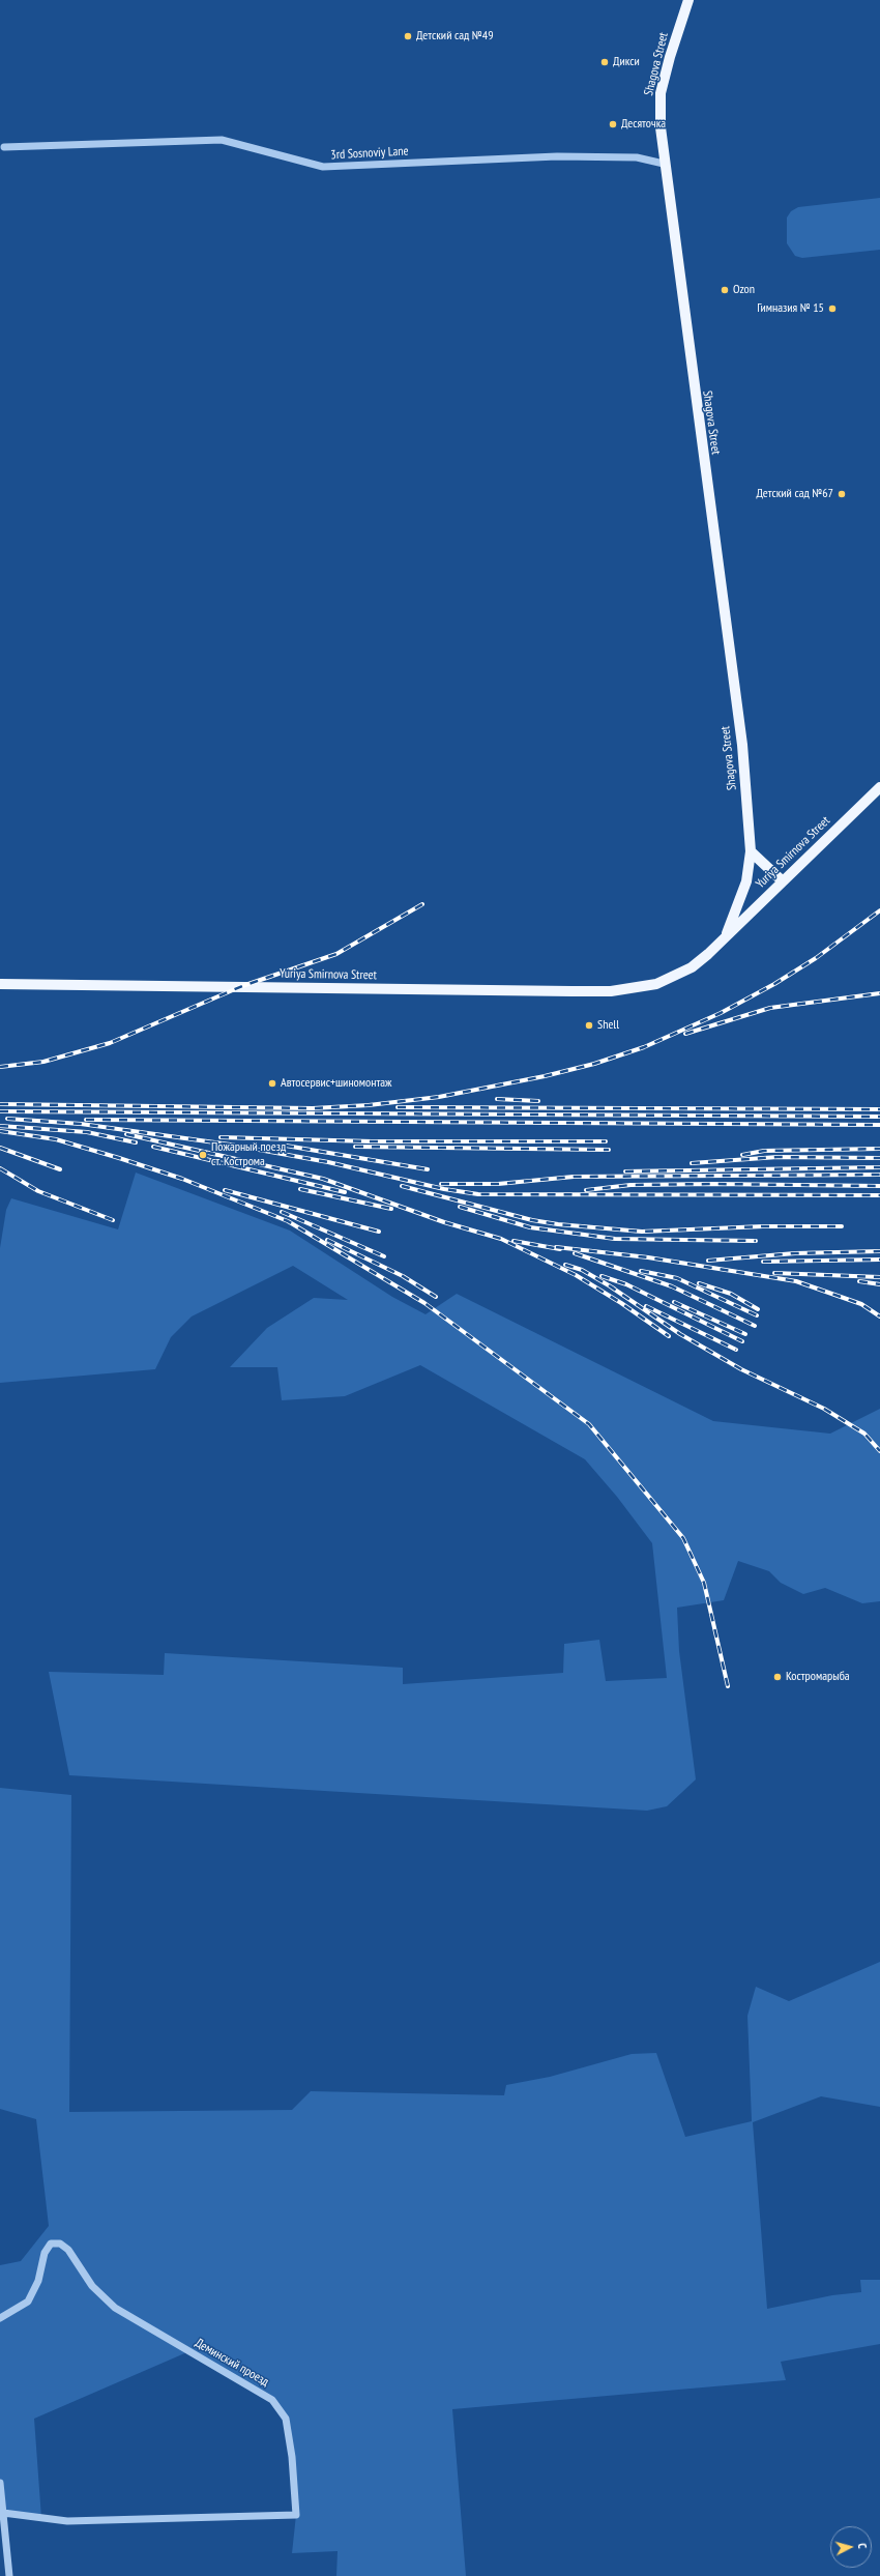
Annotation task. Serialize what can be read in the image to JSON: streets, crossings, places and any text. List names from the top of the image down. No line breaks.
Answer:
{"streets":{"main road":["Shagova Street","Yuriya Smirnova Street"],"street":["3rd Sosnoviy Lane","Деминский проезд"]},"crossings":[["Shagova Street","3rd Sosnoviy Lane"],["Shagova Street","Yuriya Smirnova Street"]],"places":["Детский сад №49","Дикси","Десяточка","Ozon","Гимназия № 15","Детский сад №67","Shell","Автосервис+шиномонтаж","Пожарный поезд ст. Кострома","Костромарыба"],"north":"right"}
